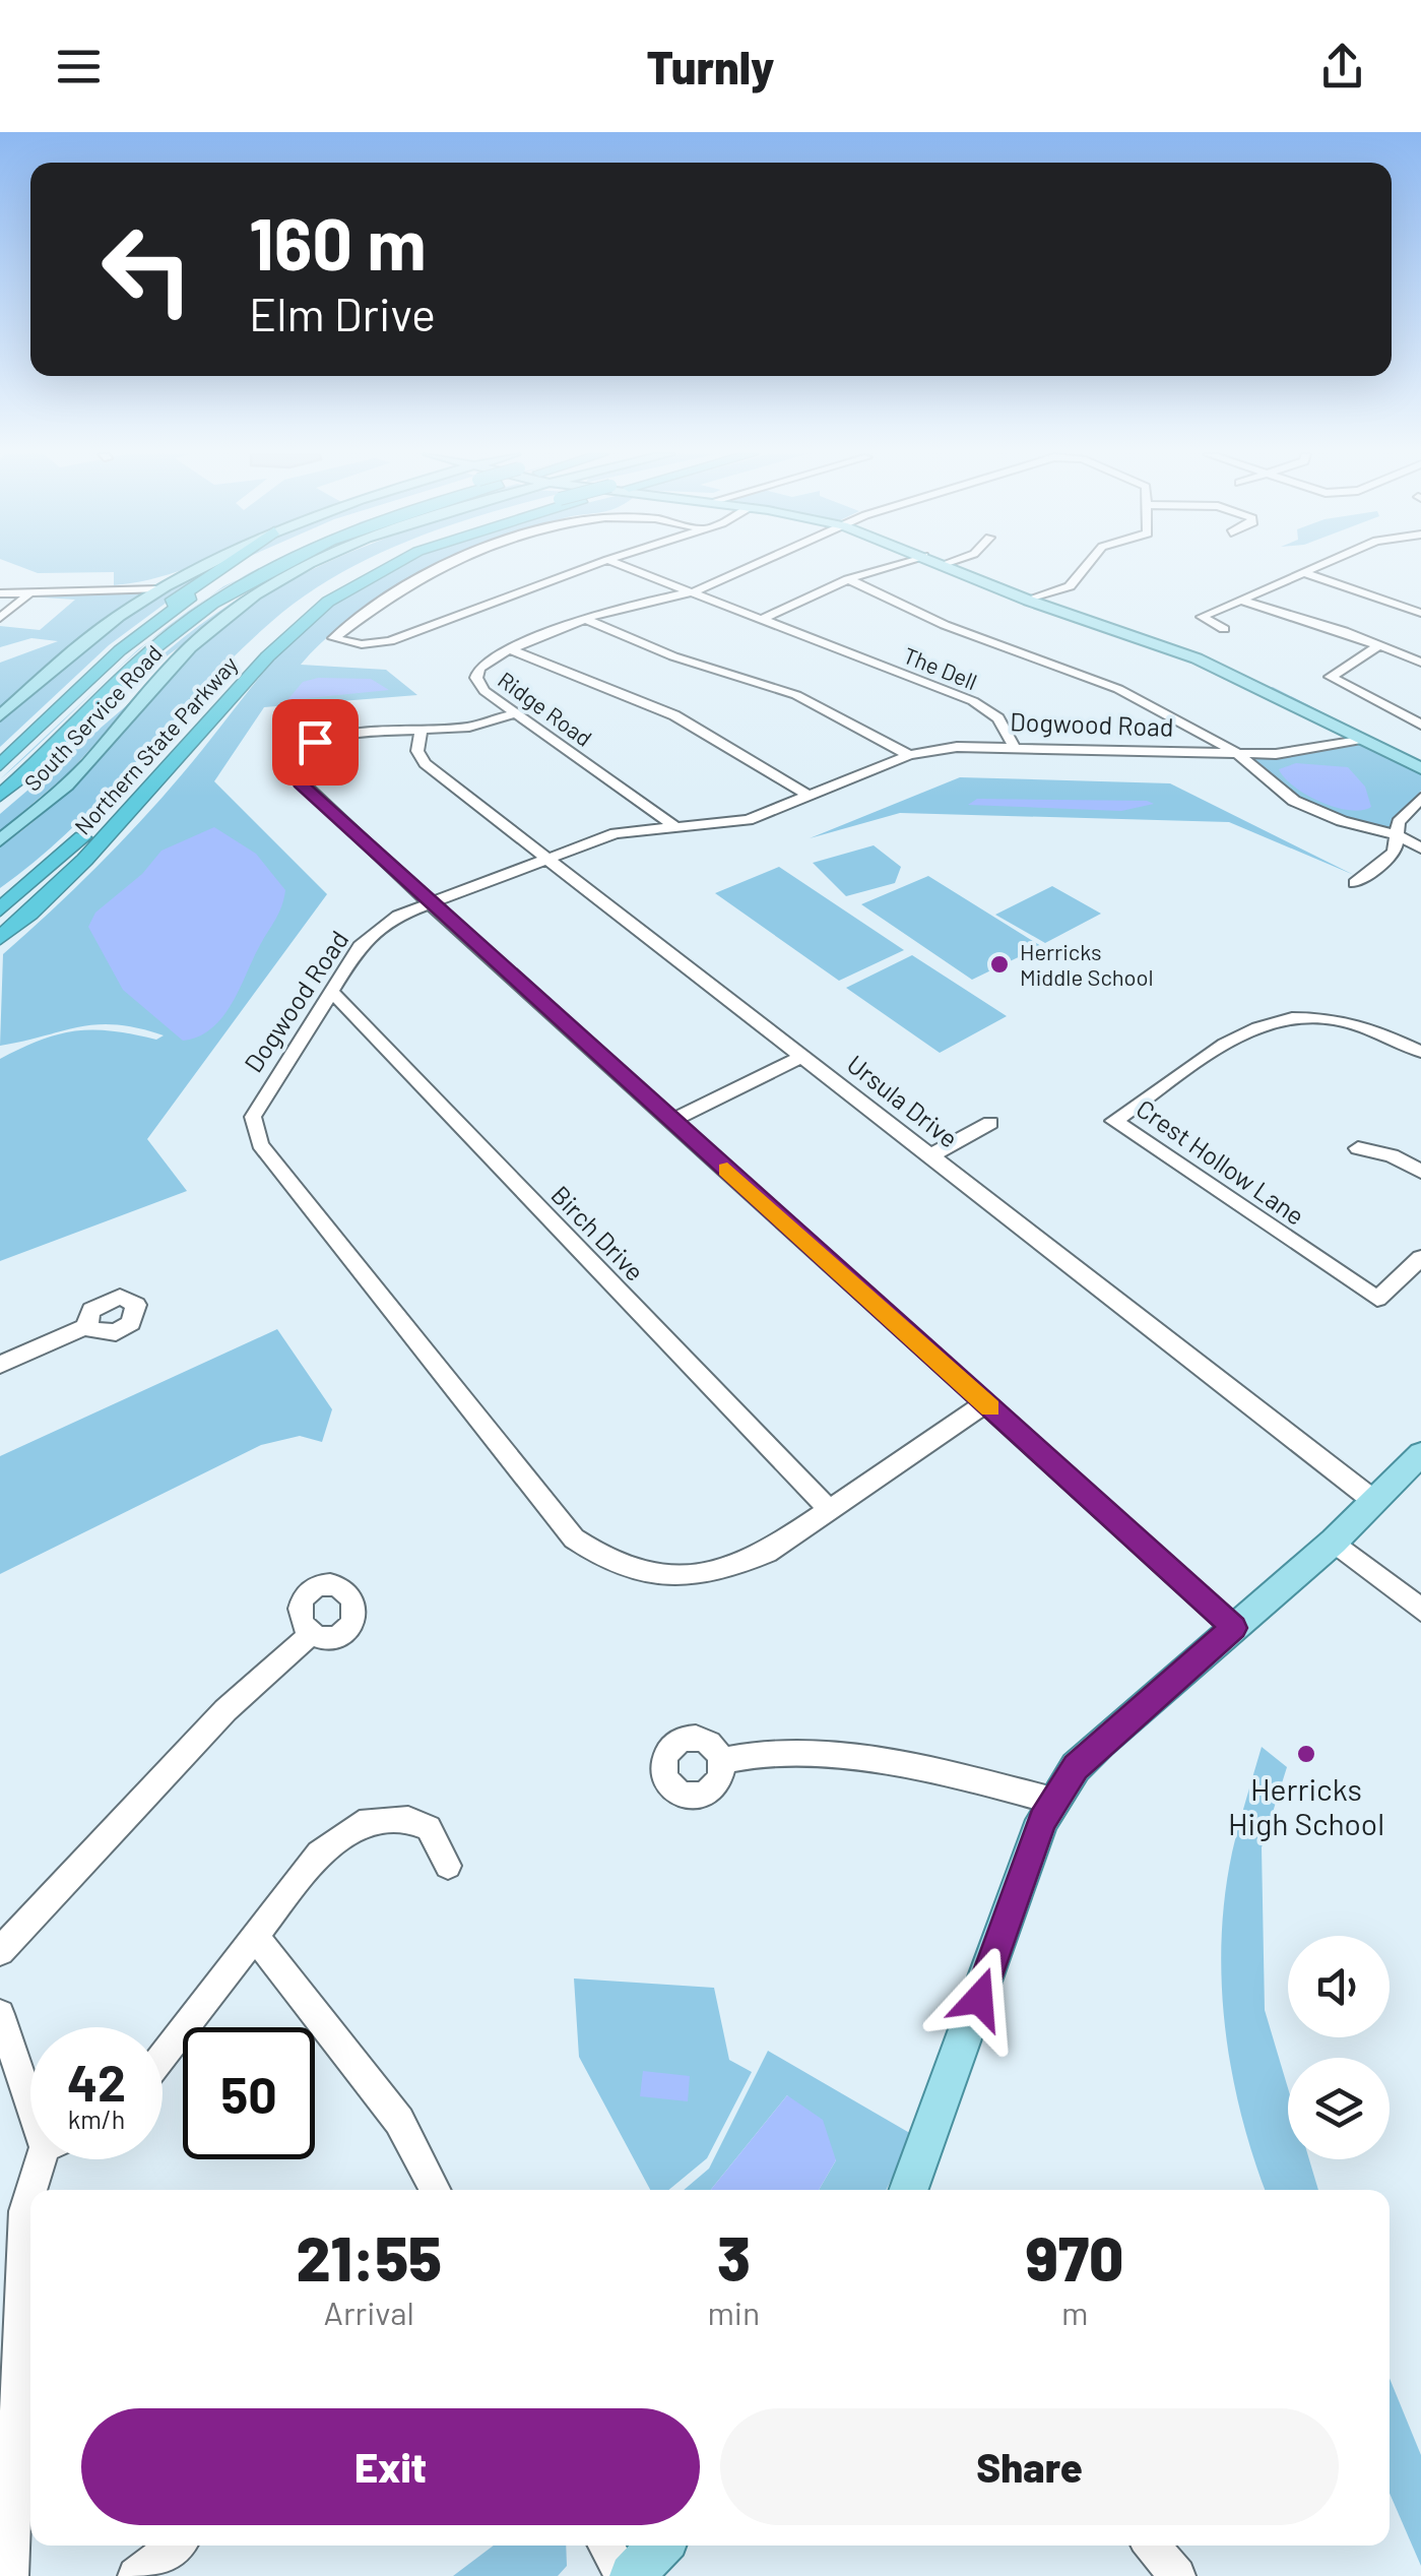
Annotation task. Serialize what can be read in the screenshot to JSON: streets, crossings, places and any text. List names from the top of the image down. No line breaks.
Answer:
{"streets":{"highway":["Northern State Parkway"],"main road":["South Service Road"],"street":["The Dell","Ridge Road","Dogwood Road","Ursula Drive","Crest Hollow Lane","Birch Drive"]},"crossings":[["The Dell","Ridge Road"],["The Dell","Dogwood Road"],["Ridge Road","Dogwood Road"],["Dogwood Road","Ursula Drive"],["Dogwood Road","Birch Drive"]],"places":["Herricks Middle School","Herricks High School"],"page":{"header":"Turnly","turn":["160 m","Elm Drive"],"speed":"42 km/h","limit":"50","eta":["21:55","Arrival","3","min","970","m"],"buttons":["Exit","Share"]}}
